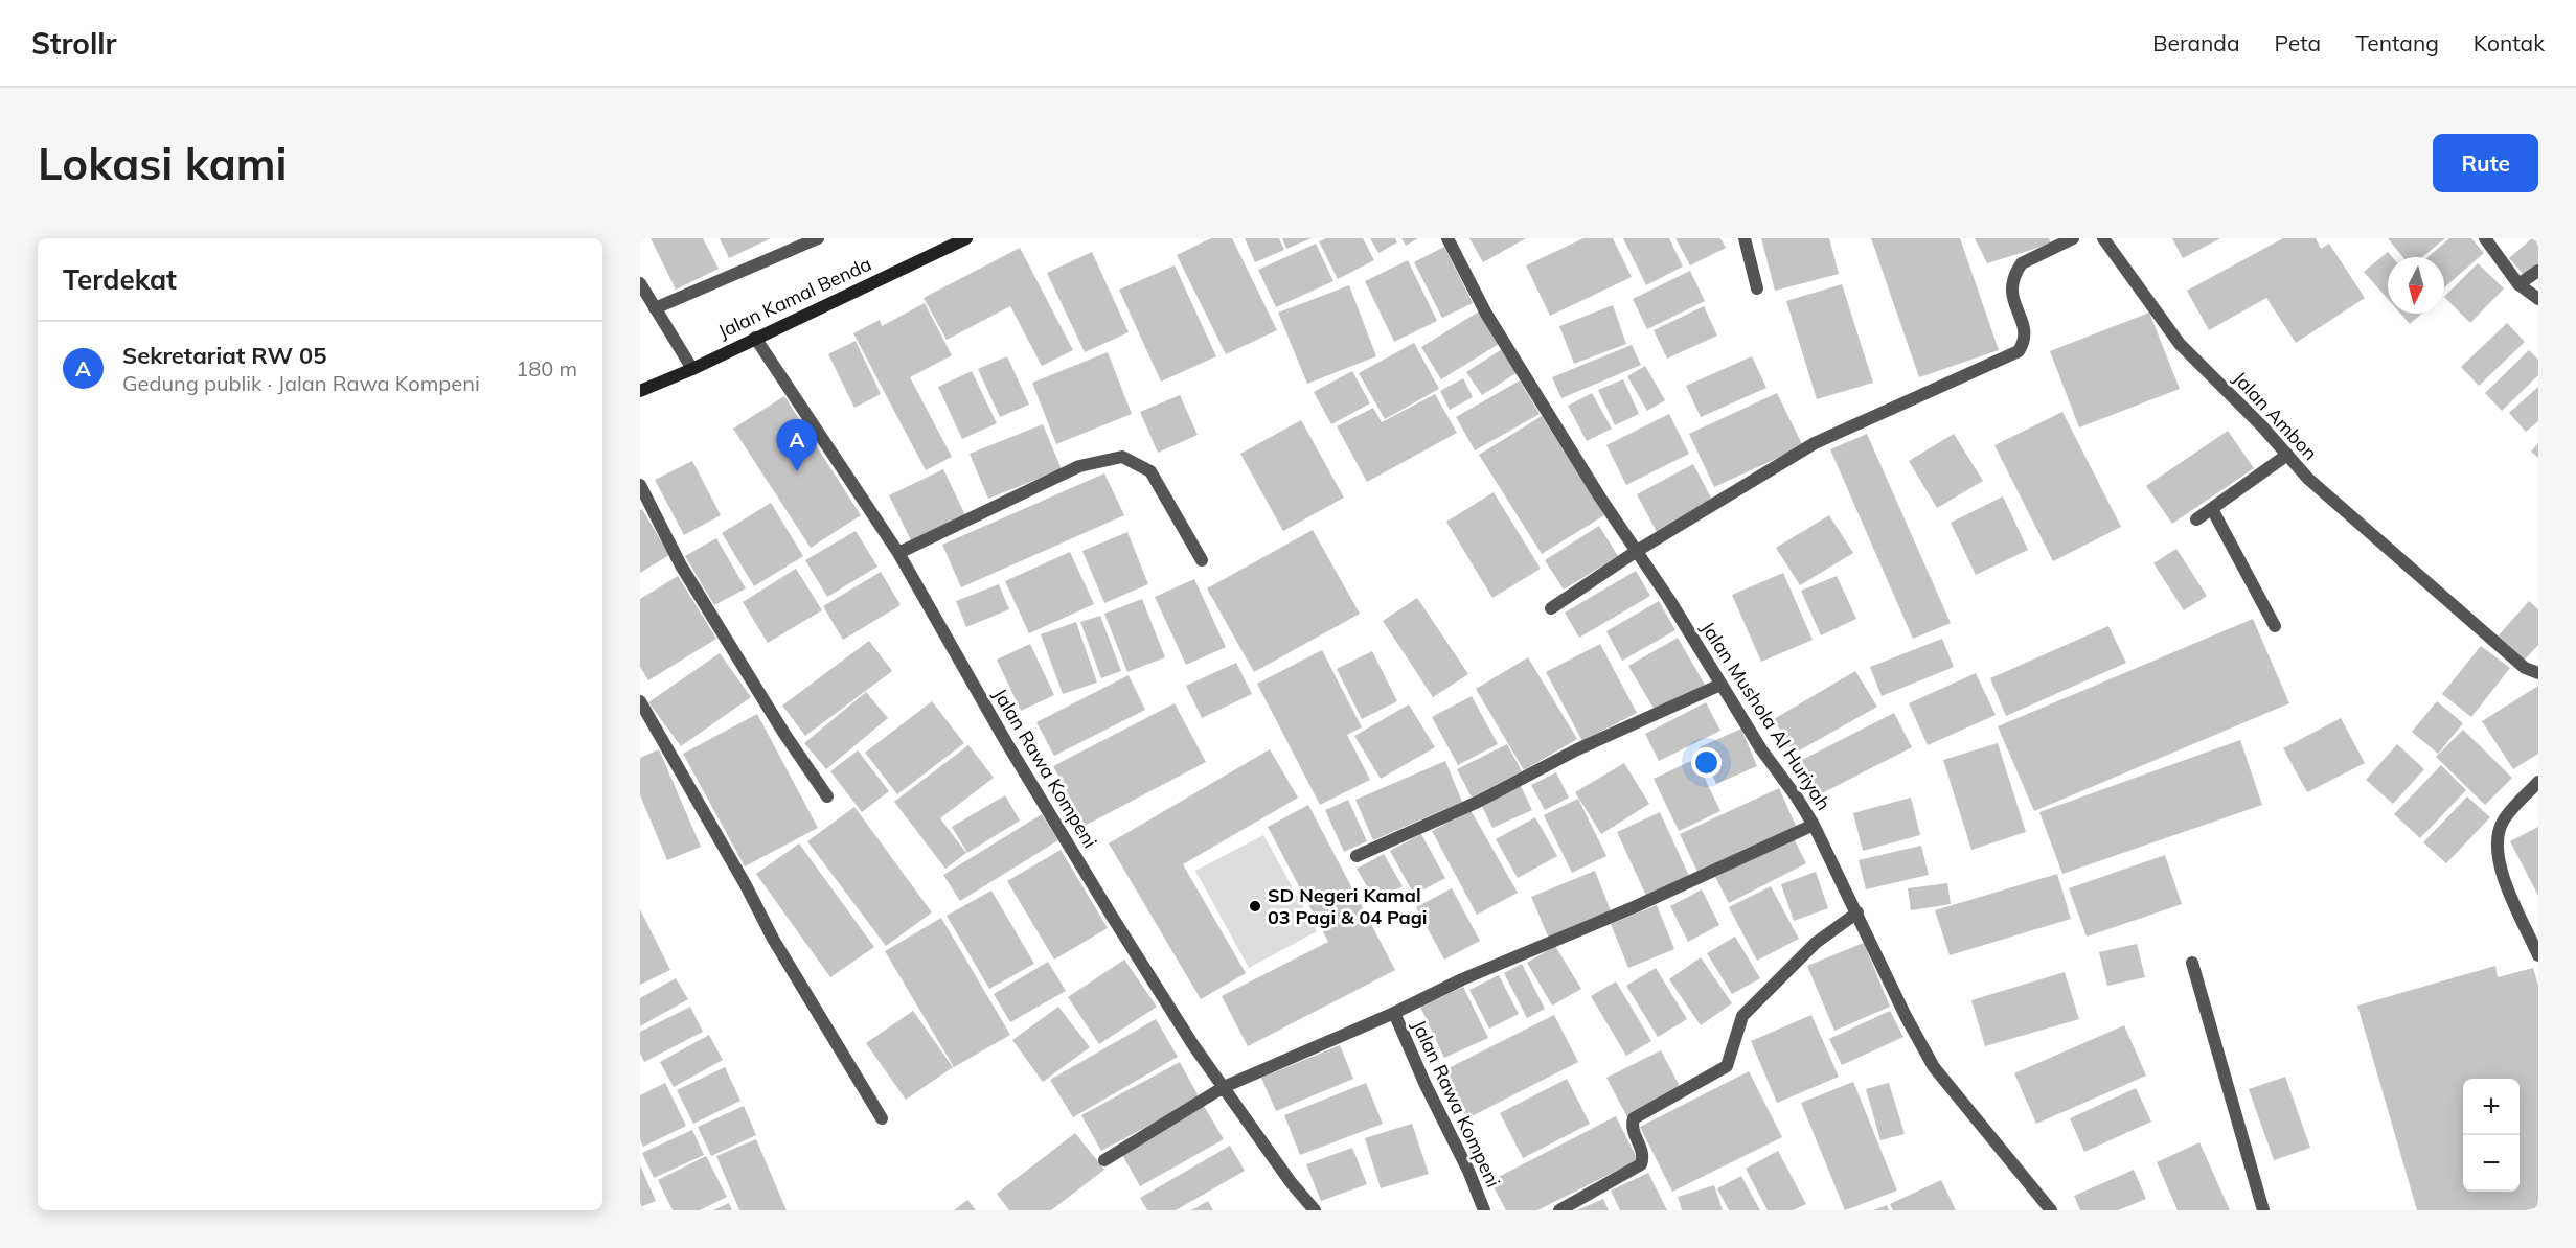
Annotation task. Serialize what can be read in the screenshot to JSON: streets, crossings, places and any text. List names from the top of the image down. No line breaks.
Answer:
{"streets":{"main road":["Jalan Kamal Benda"],"street":["Jalan Ambon","Jalan Mushola Al Huriyah","Jalan Rawa Kompeni"]},"crossings":[["Jalan Kamal Benda","Jalan Rawa Kompeni"]],"places":["SD Negeri Kamal 03 Pagi & 04 Pagi"],"north":"bottom","page":{"header":"Strollr","nav":["Beranda","Peta","Tentang","Kontak"],"buttons":"Rute","title":"Lokasi kami","heading":"Terdekat","list":[{"mark":"A","name":"Sekretariat RW 05","note":"Gedung publik · Jalan Rawa Kompeni","value":"180 m"}],"pins":"A","map_buttons":["+","−"]}}
